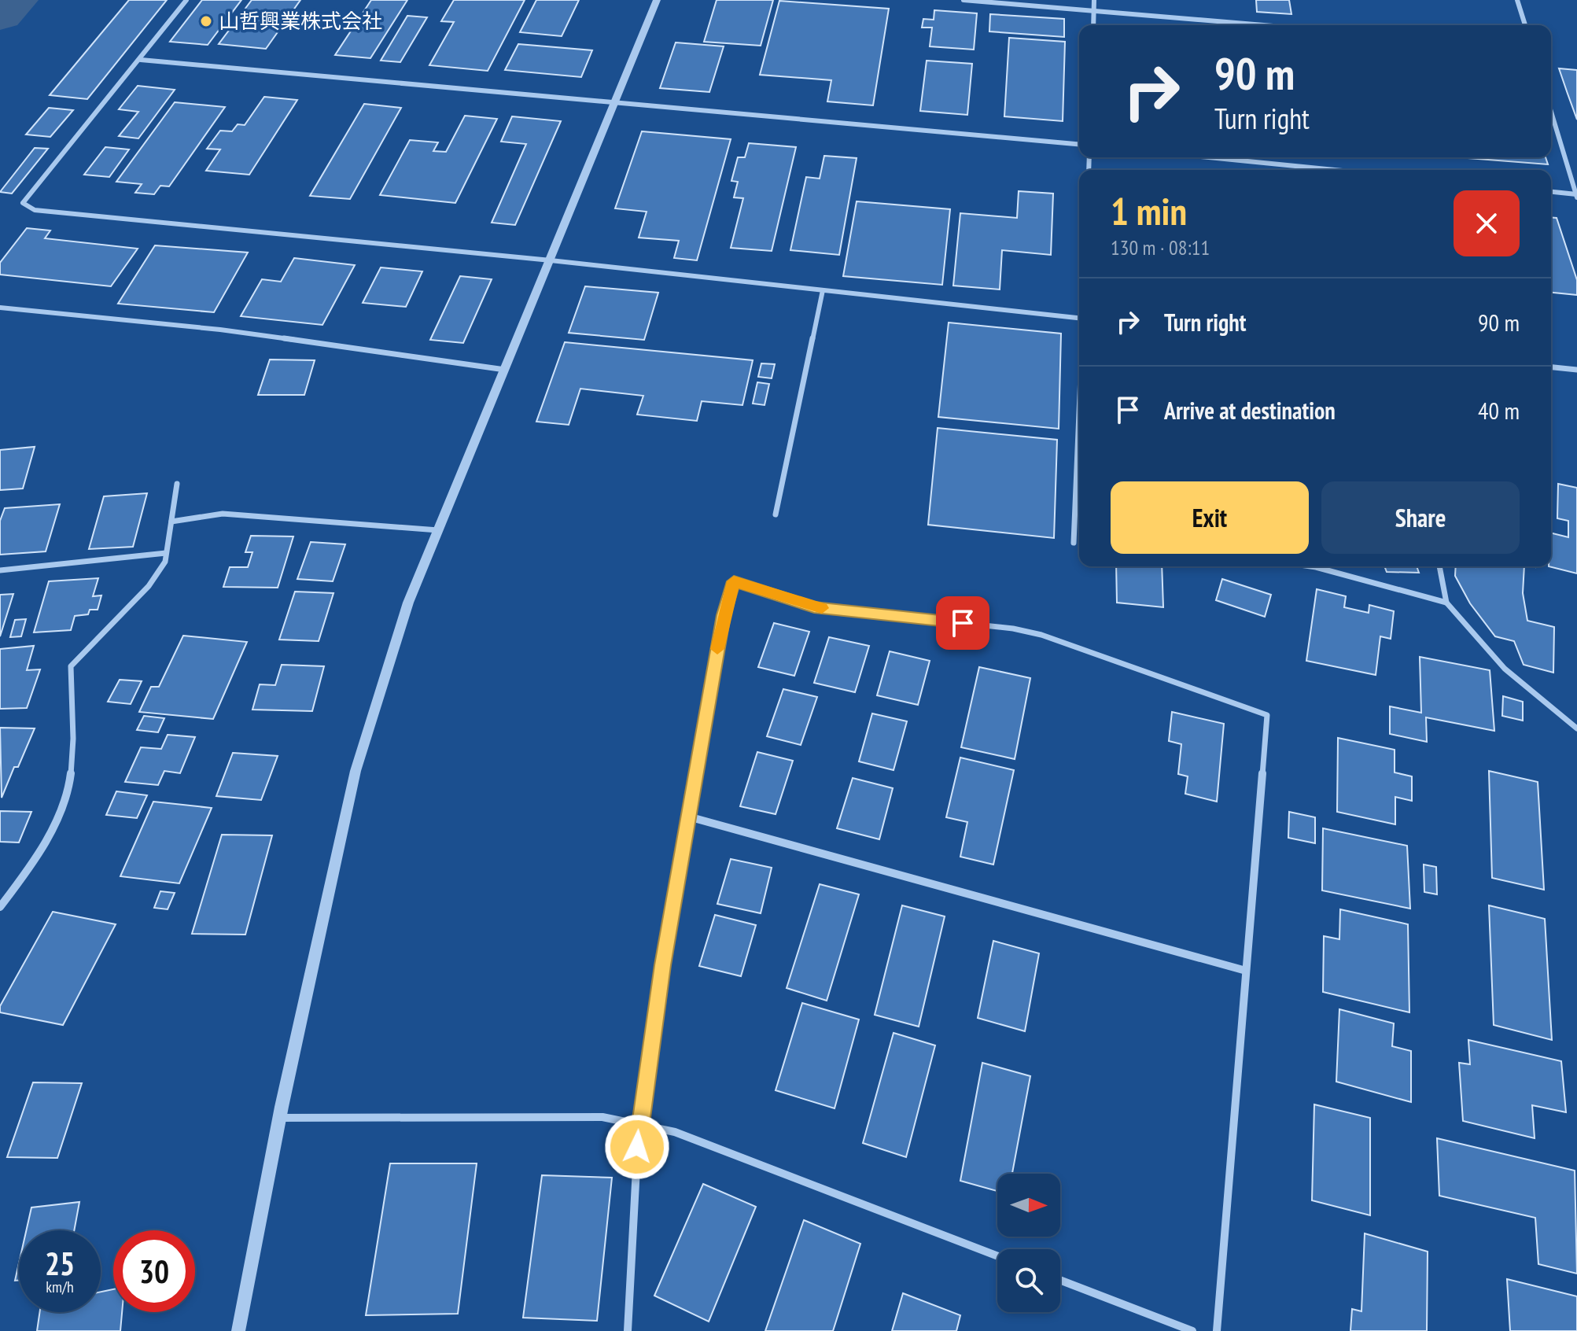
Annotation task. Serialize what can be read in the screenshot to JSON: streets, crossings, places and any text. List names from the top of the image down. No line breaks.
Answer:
{"places":["山哲興業株式会社"],"north":"right","page":{"turn":["90 m","Turn right"],"heading":["1 min","130 m · 08:11"],"list":[{"name":"Turn right","value":"90 m"},{"name":"Arrive at destination","value":"40 m"}],"buttons":["Exit","Share"],"speed":"25 km/h","limit":"30"}}
